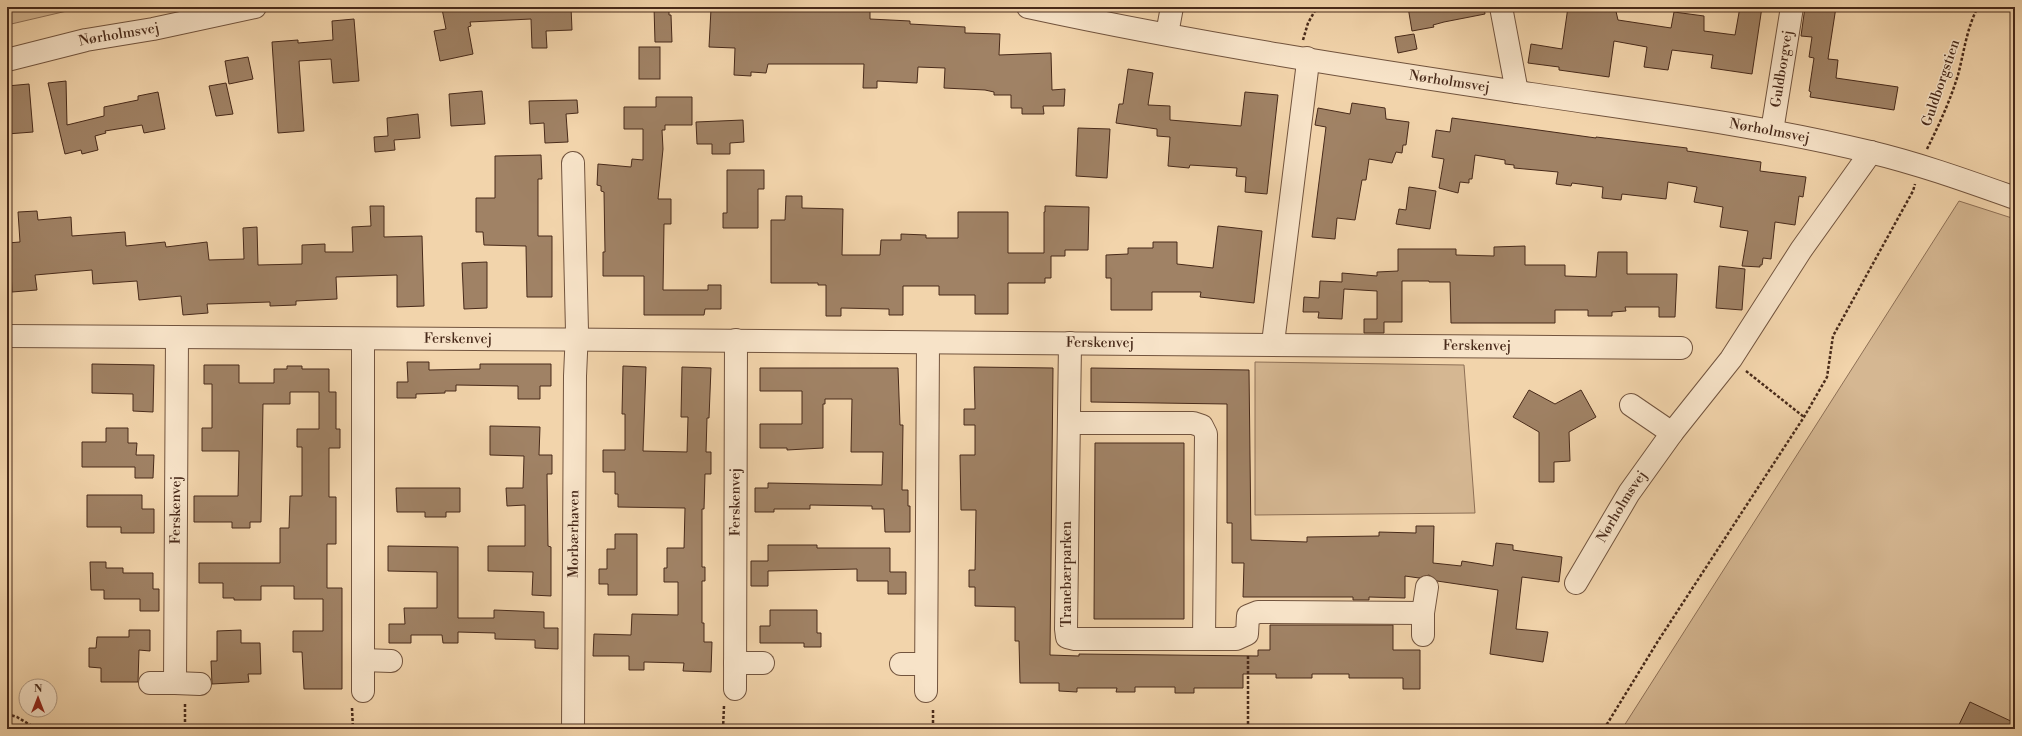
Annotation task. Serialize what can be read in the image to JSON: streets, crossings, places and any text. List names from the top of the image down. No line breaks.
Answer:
{"streets":{"street":["Nørholmsvej","Guldborgvej","Ferskenvej","Morbærhaven","Tranebærparken"],"path":["Guldborgstien"]},"crossings":[["Nørholmsvej","Guldborgvej"],["Nørholmsvej","Guldborgstien"],["Ferskenvej","Morbærhaven"],["Ferskenvej","Tranebærparken"]],"north":"top"}
